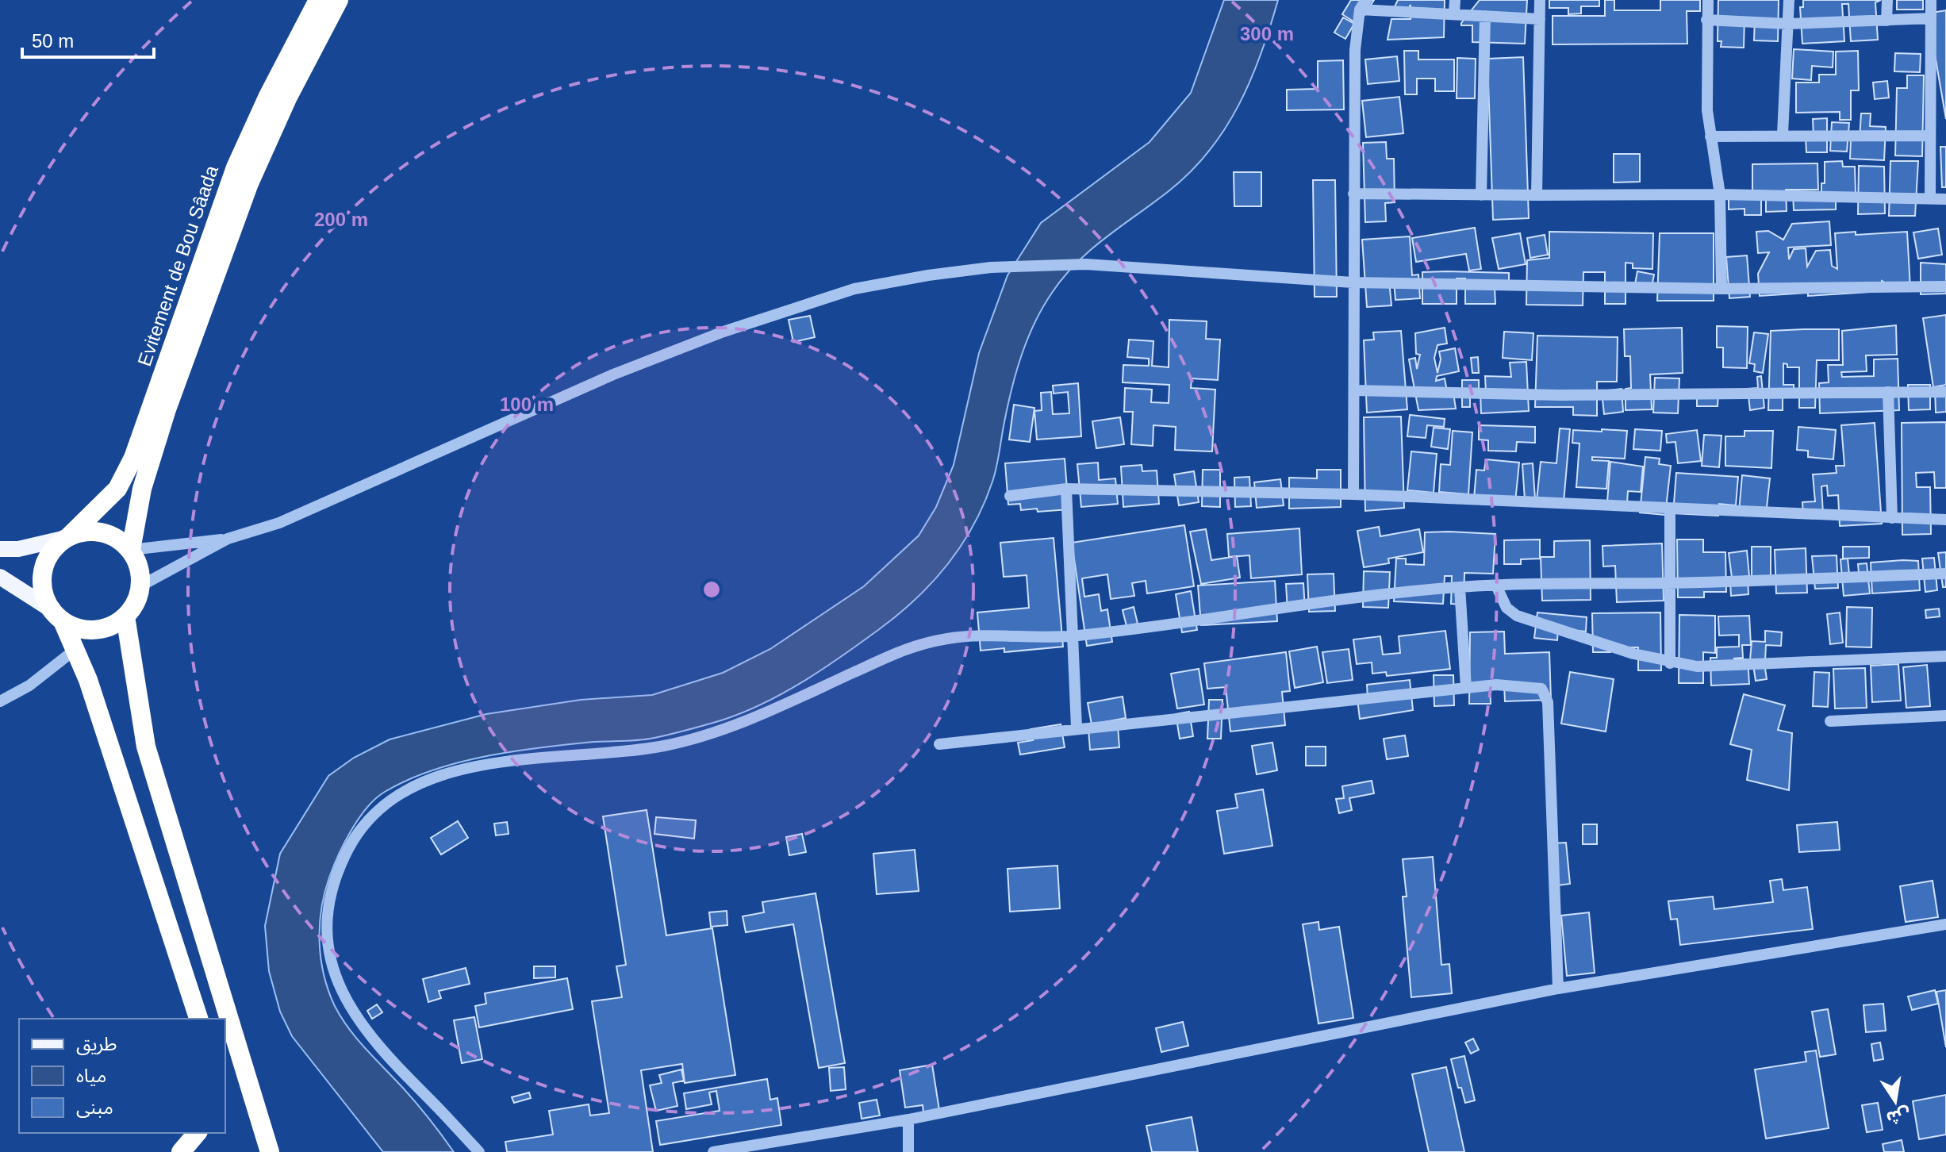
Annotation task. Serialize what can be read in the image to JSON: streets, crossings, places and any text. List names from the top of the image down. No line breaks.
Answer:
{"streets":{"highway":["Evitement de Bou Sâada"]},"legend":["طريق","مياه","مبنى"],"scale_bar":"50 m","north":"bottom","rings":["300 m","200 m","100 m"]}
